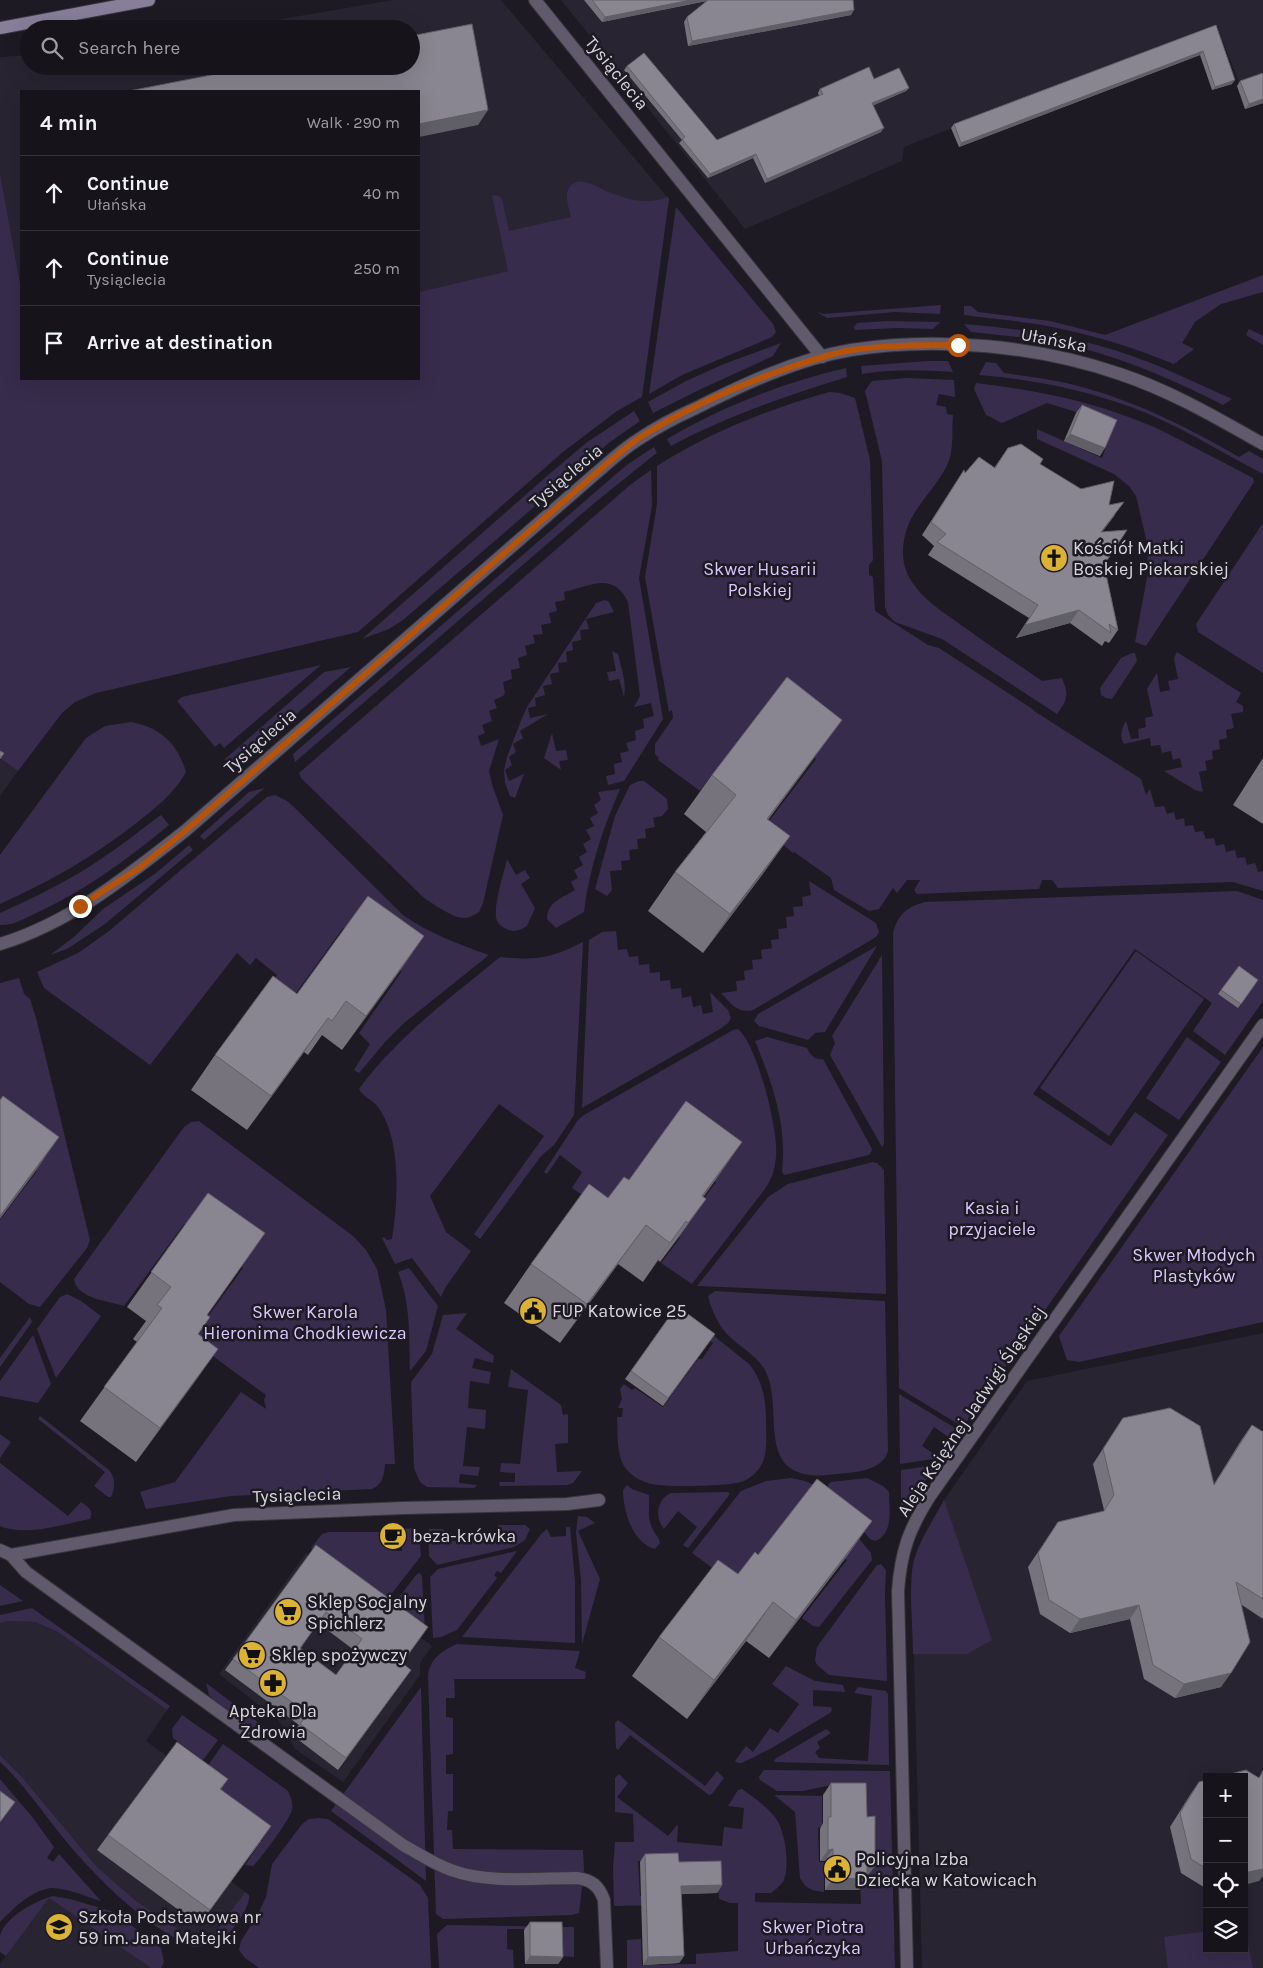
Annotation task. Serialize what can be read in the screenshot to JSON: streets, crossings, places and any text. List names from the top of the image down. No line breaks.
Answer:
{"streets":{"street":["Tysiąclecia","Ułańska","Aleja Księżnej Jadwigi Śląskiej"]},"crossings":[["Tysiąclecia","Ułańska"]],"parks":["Skwer Husarii Polskiej","Kasia i przyjaciele","Skwer Młodych Plastyków","Skwer Karola Hieronima Chodkiewicza","Skwer Piotra Urbańczyka"],"places":{"church":["Kościół Matki Boskiej Piekarskiej"],"public building":["FUP Katowice 25","Policyjna Izba Dziecka w Katowicach"],"cafe":["beza-krówka"],"supermarket":["Sklep Socjalny Spichlerz","Sklep spożywczy"],"pharmacy":["Apteka Dla Zdrowia"],"school or university":["Szkoła Podstawowa nr 59 im. Jana Matejki"]},"page":{"search":"Search here","heading":["4 min","Walk · 290 m"],"list":[["Continue","Ułańska","40 m"],["Continue","Tysiąclecia","250 m"],"Arrive at destination"],"map_buttons":["+","−"]}}
